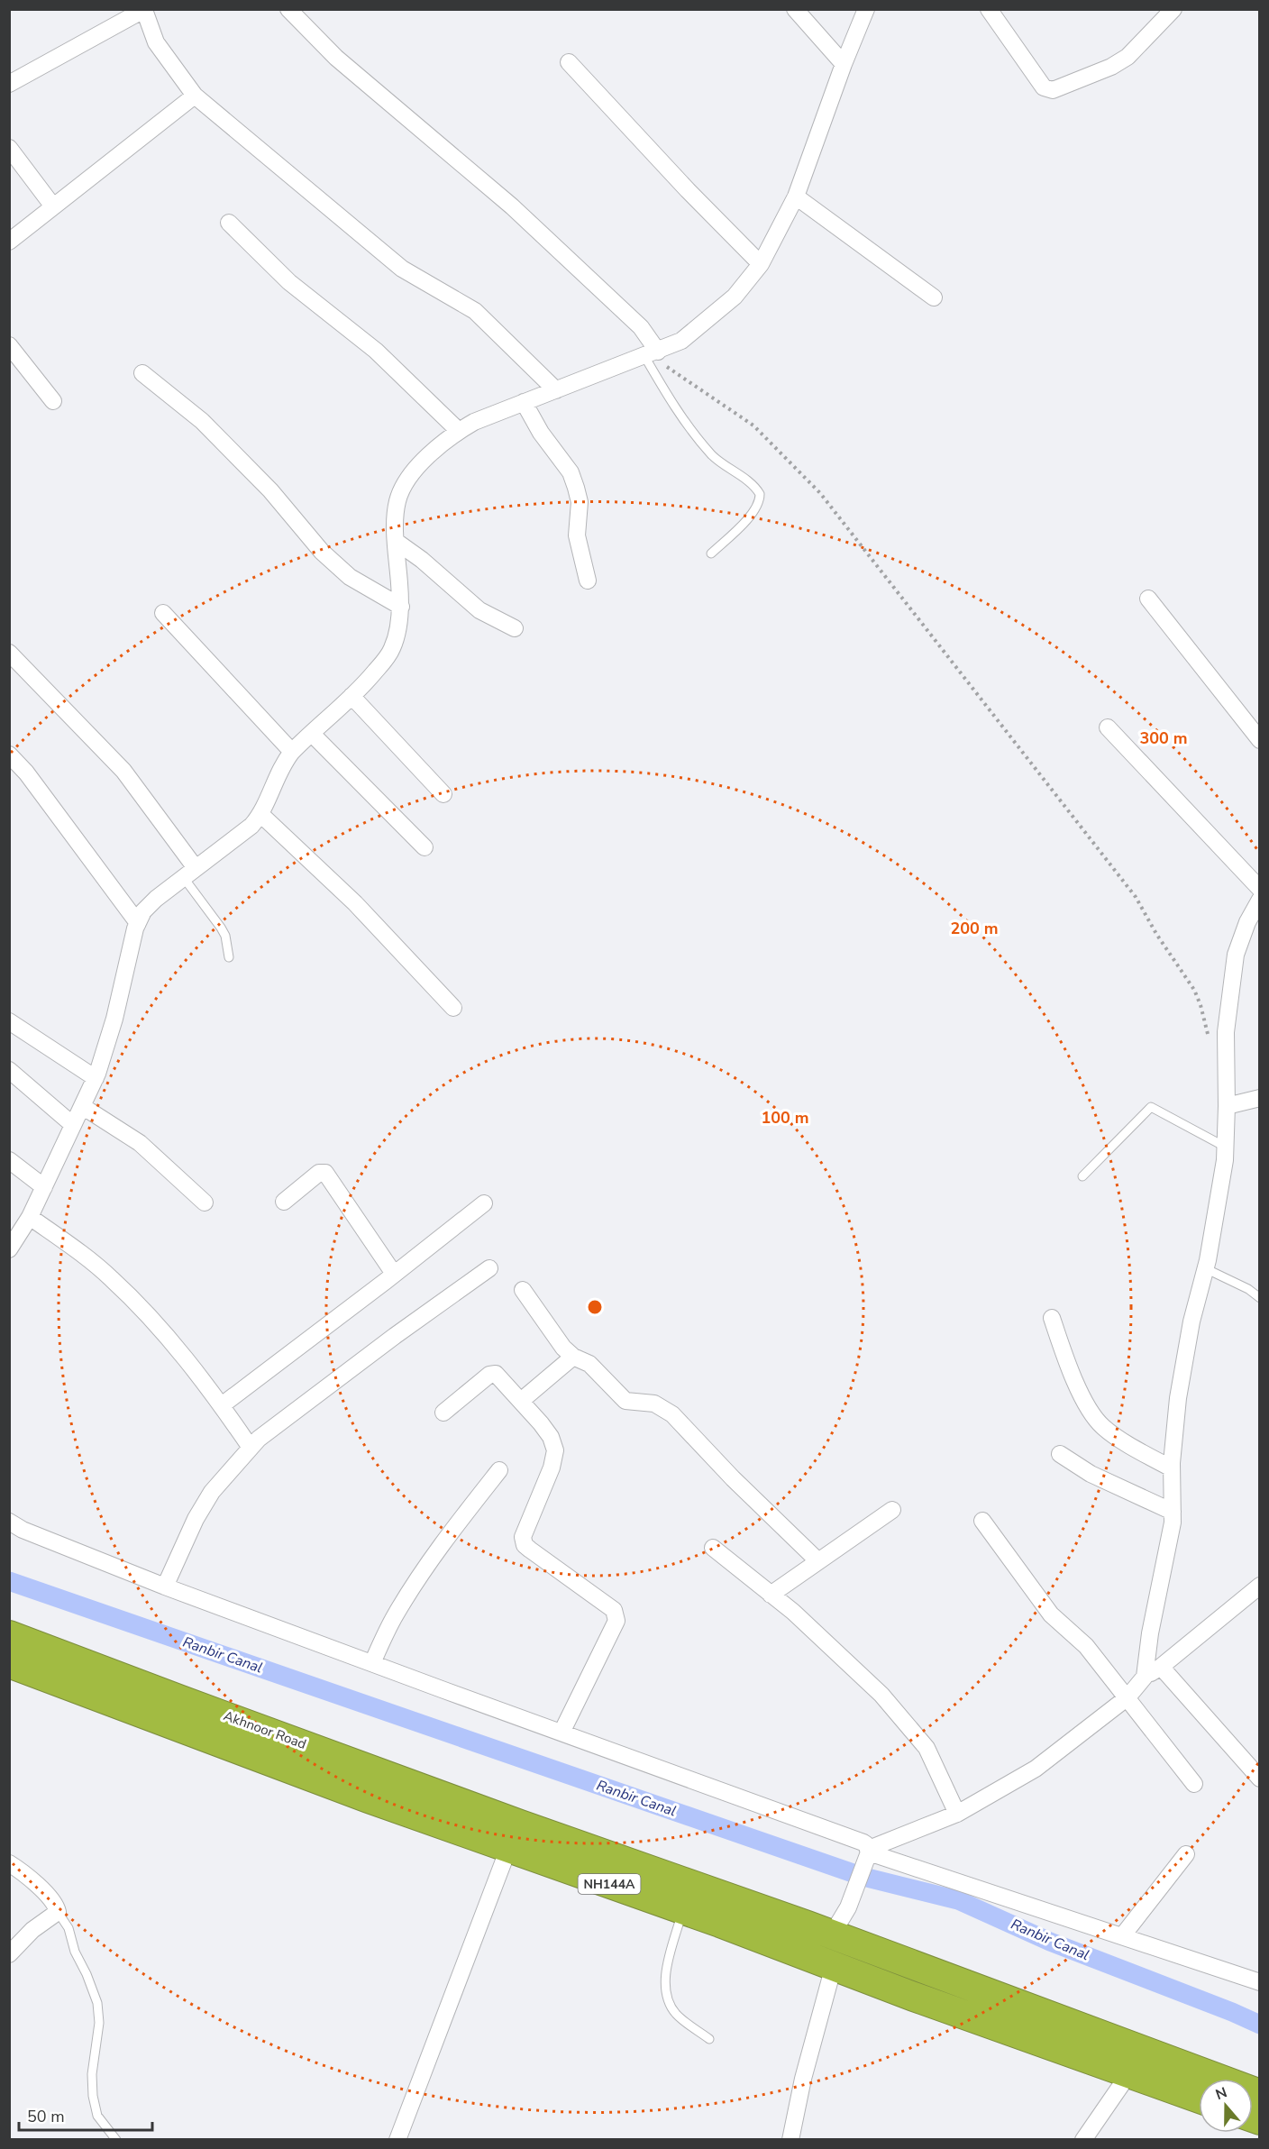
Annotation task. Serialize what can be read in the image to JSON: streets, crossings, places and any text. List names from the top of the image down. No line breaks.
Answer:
{"streets":{"highway":["Akhnoor Road","NH144A"]},"crossings":[["Akhnoor Road","NH144A"]],"water":["Ranbir Canal"],"scale_bar":"50 m","north":"top","rings":["300 m","200 m","100 m"]}
